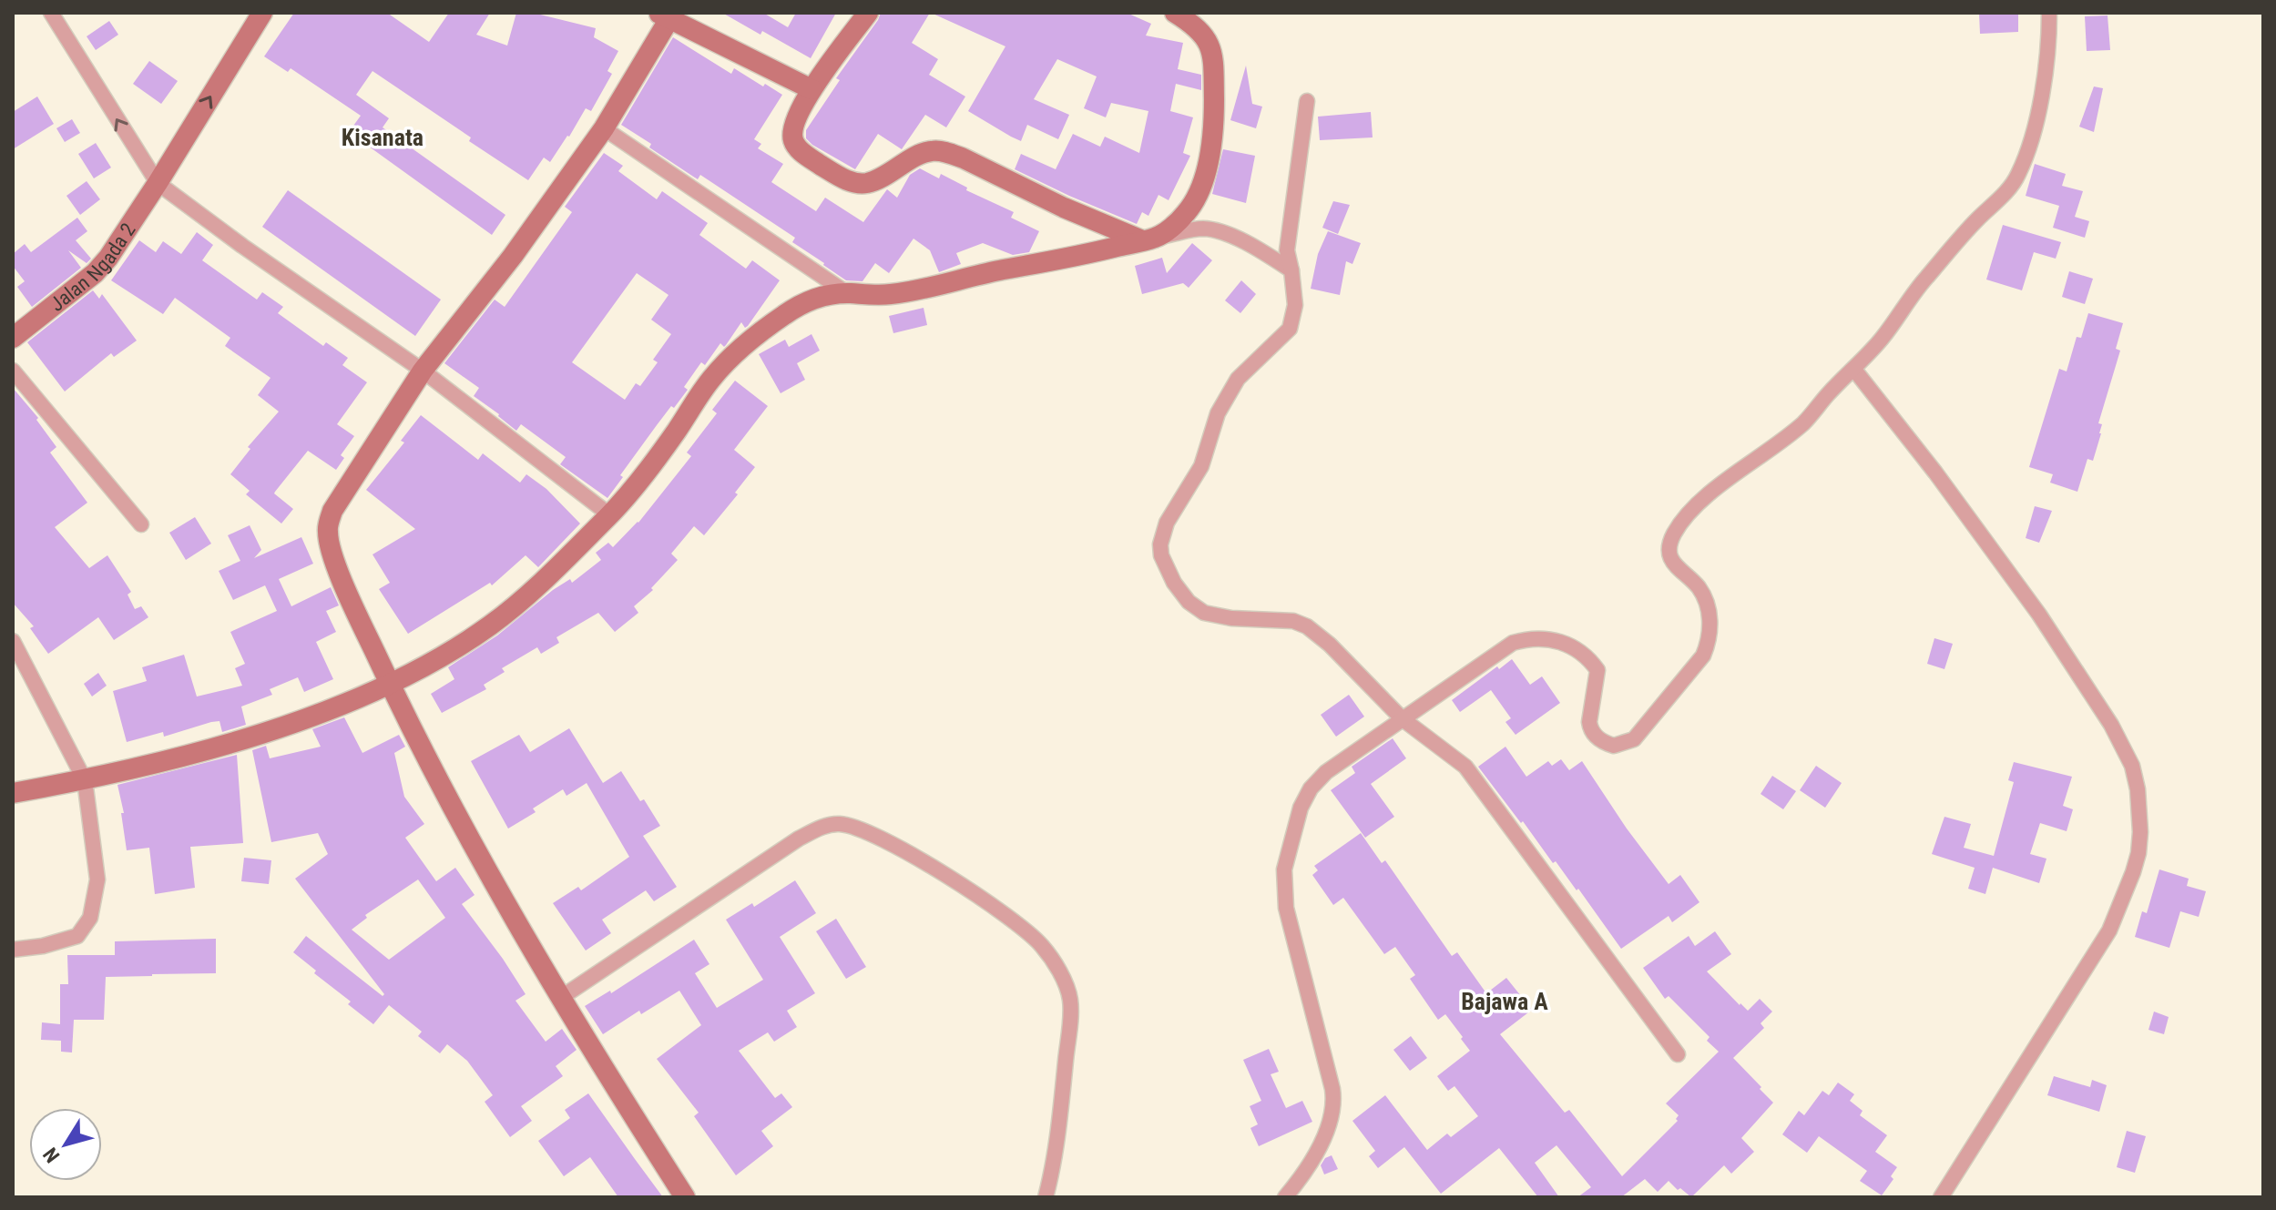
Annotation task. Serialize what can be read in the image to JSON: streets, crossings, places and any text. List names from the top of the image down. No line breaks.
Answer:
{"streets":{"street":["Jalan Ngada 2"]},"one_way":["Jalan Ngada 2"],"districts":["Kisanata","Bajawa A"],"north":"bottom left"}
